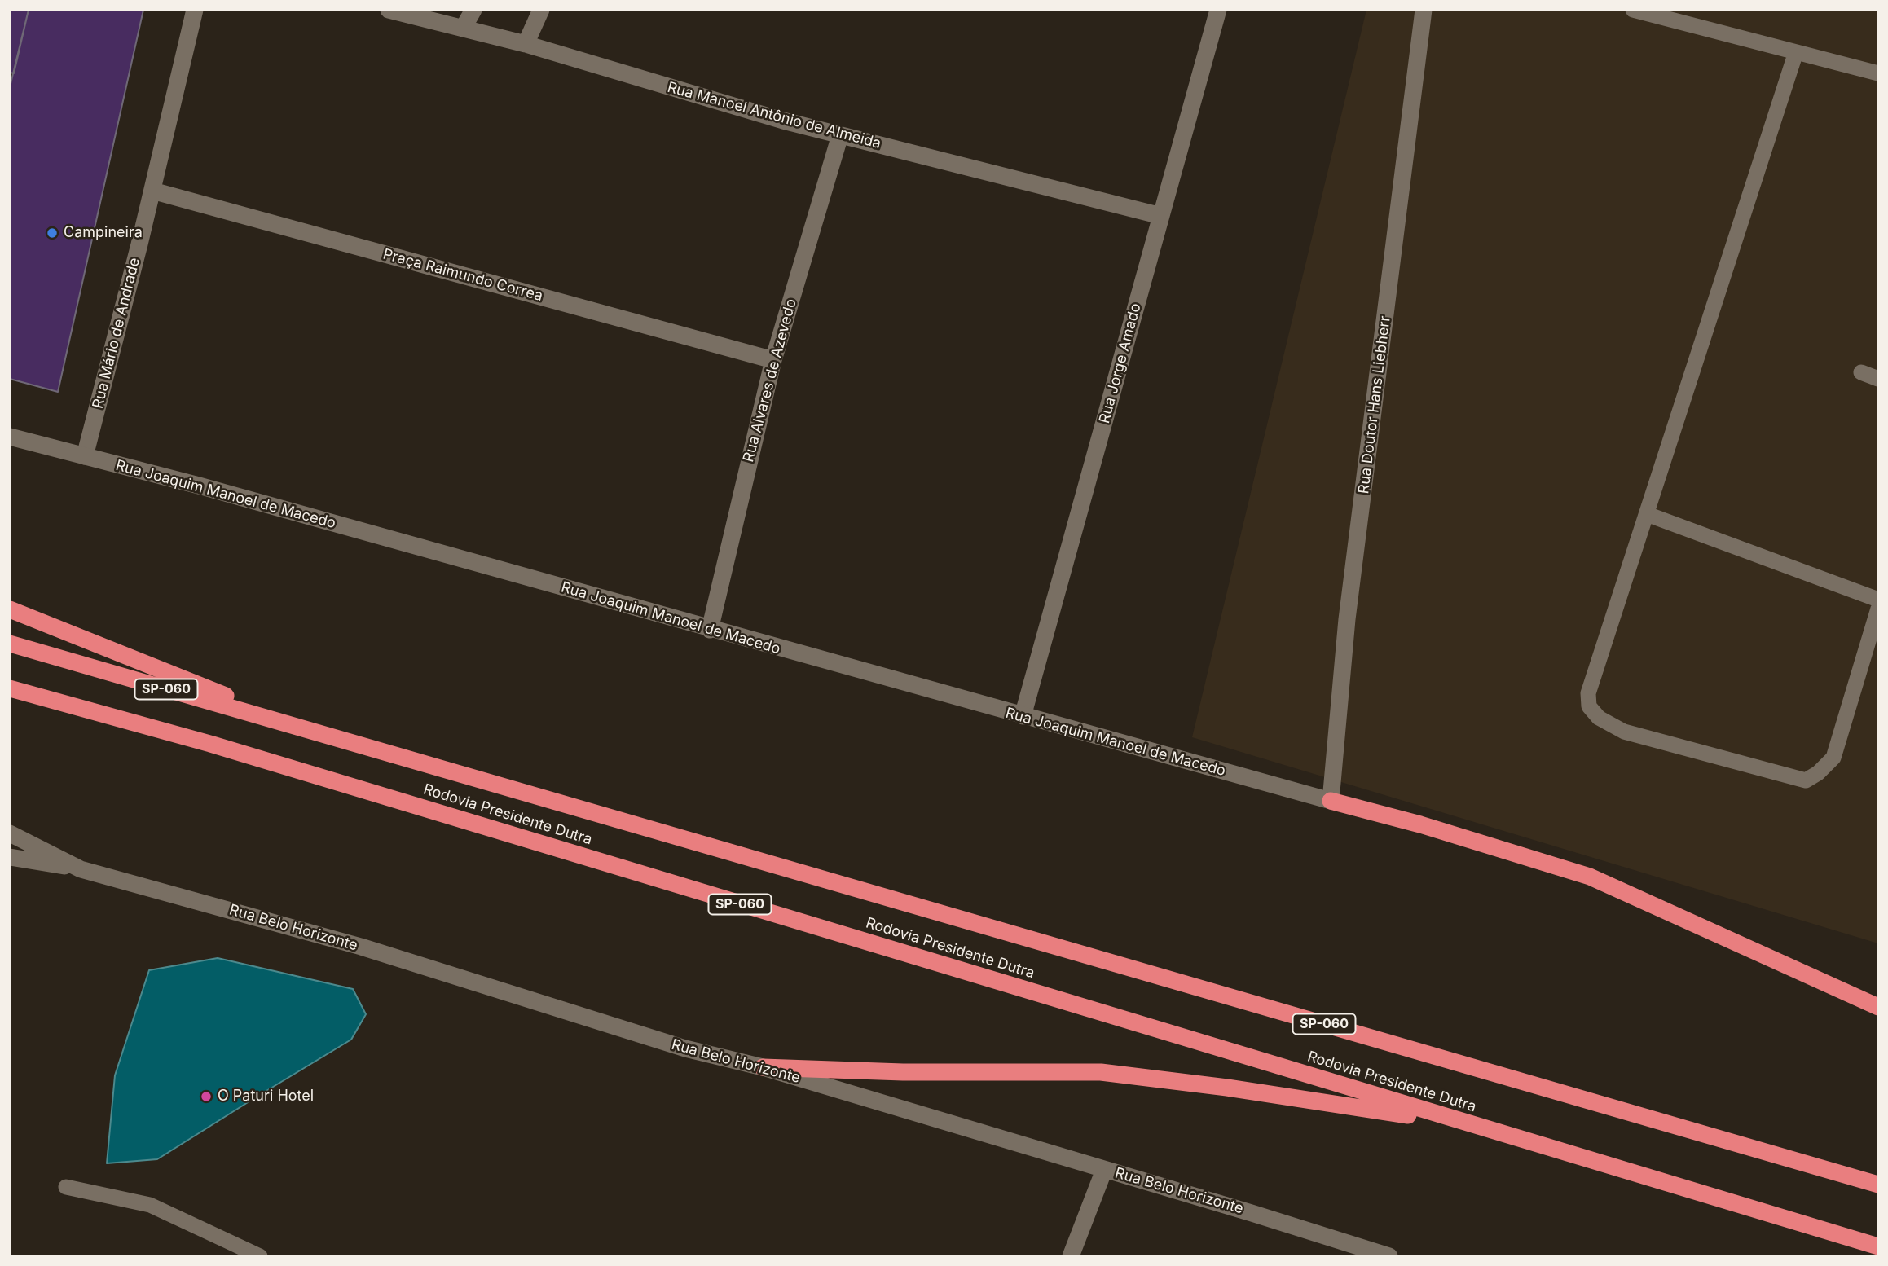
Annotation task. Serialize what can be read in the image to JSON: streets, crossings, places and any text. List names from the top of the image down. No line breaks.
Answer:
{"streets":{"highway":["SP-060","Rodovia Presidente Dutra"],"street":["Rua Manoel Antônio de Almeida","Praça Raimundo Correa","Rua Mário de Andrade","Rua Jorge Amado","Rua Alvares de Azevedo","Rua Doutor Hans Liebherr","Rua Joaquim Manoel de Macedo","Rua Belo Horizonte"]},"crossings":[["Rua Manoel Antônio de Almeida","Rua Jorge Amado"],["Rua Manoel Antônio de Almeida","Rua Alvares de Azevedo"],["Praça Raimundo Correa","Rua Mário de Andrade"],["Praça Raimundo Correa","Rua Alvares de Azevedo"],["Rua Mário de Andrade","Rua Joaquim Manoel de Macedo"],["Rua Jorge Amado","Rua Joaquim Manoel de Macedo"],["Rua Alvares de Azevedo","Rua Joaquim Manoel de Macedo"],["Rua Doutor Hans Liebherr","Rua Joaquim Manoel de Macedo"]],"places":["Campineira","O Paturi Hotel"]}
